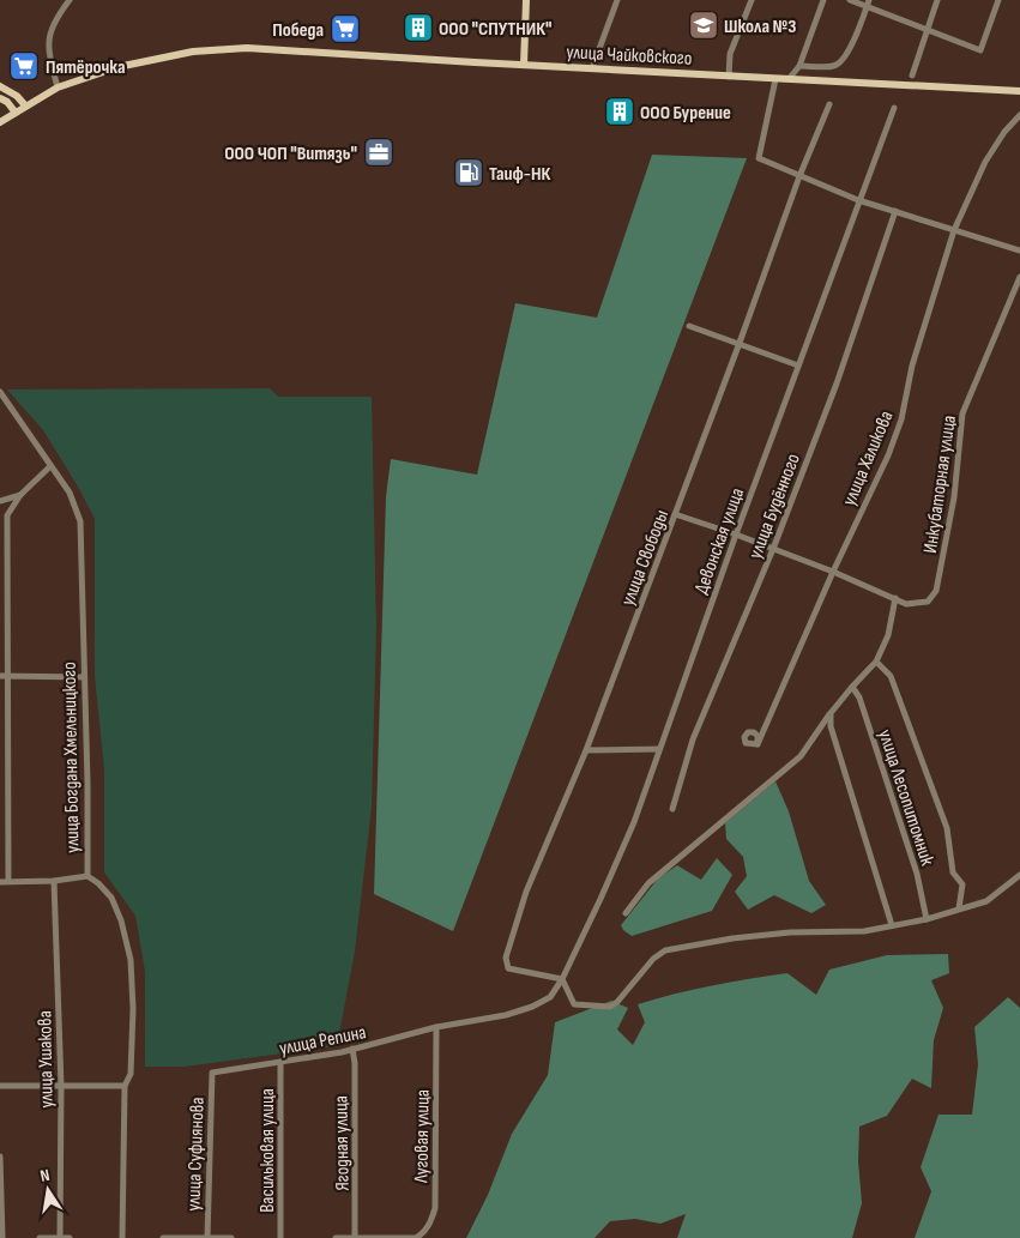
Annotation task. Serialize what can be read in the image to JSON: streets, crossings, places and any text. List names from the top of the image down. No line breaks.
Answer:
{"streets":{"main road":["улица Чайковского"],"street":["улица Халикова","Инкубаторная улица","улица Будённого","Девонская улица","улица Свободы","улица Богдана Хмельницкого","улица Лесопитомник","улица Репина","улица Ушакова","Луговая улица","Ягодная улица","Васильковая улица","улица Суфиянова"]},"crossings":[["улица Халикова","Инкубаторная улица"],["Инкубаторная улица","улица Будённого"],["Инкубаторная улица","Девонская улица"],["Инкубаторная улица","улица Свободы"],["Девонская улица","улица Свободы"],["Девонская улица","улица Репина"],["улица Свободы","улица Репина"],["улица Репина","Луговая улица"],["улица Репина","Ягодная улица"],["улица Репина","Васильковая улица"],["улица Репина","улица Суфиянова"]],"places":{"school or university":["Школа №3"],"building":["ООО \"СПУТНИК\"","ООО Бурение"],"supermarket":["Победа","Пятёрочка"],"office":["ООО ЧОП \"Витязь\""],"fuel station":["Таиф-НК"]},"north":"top"}
